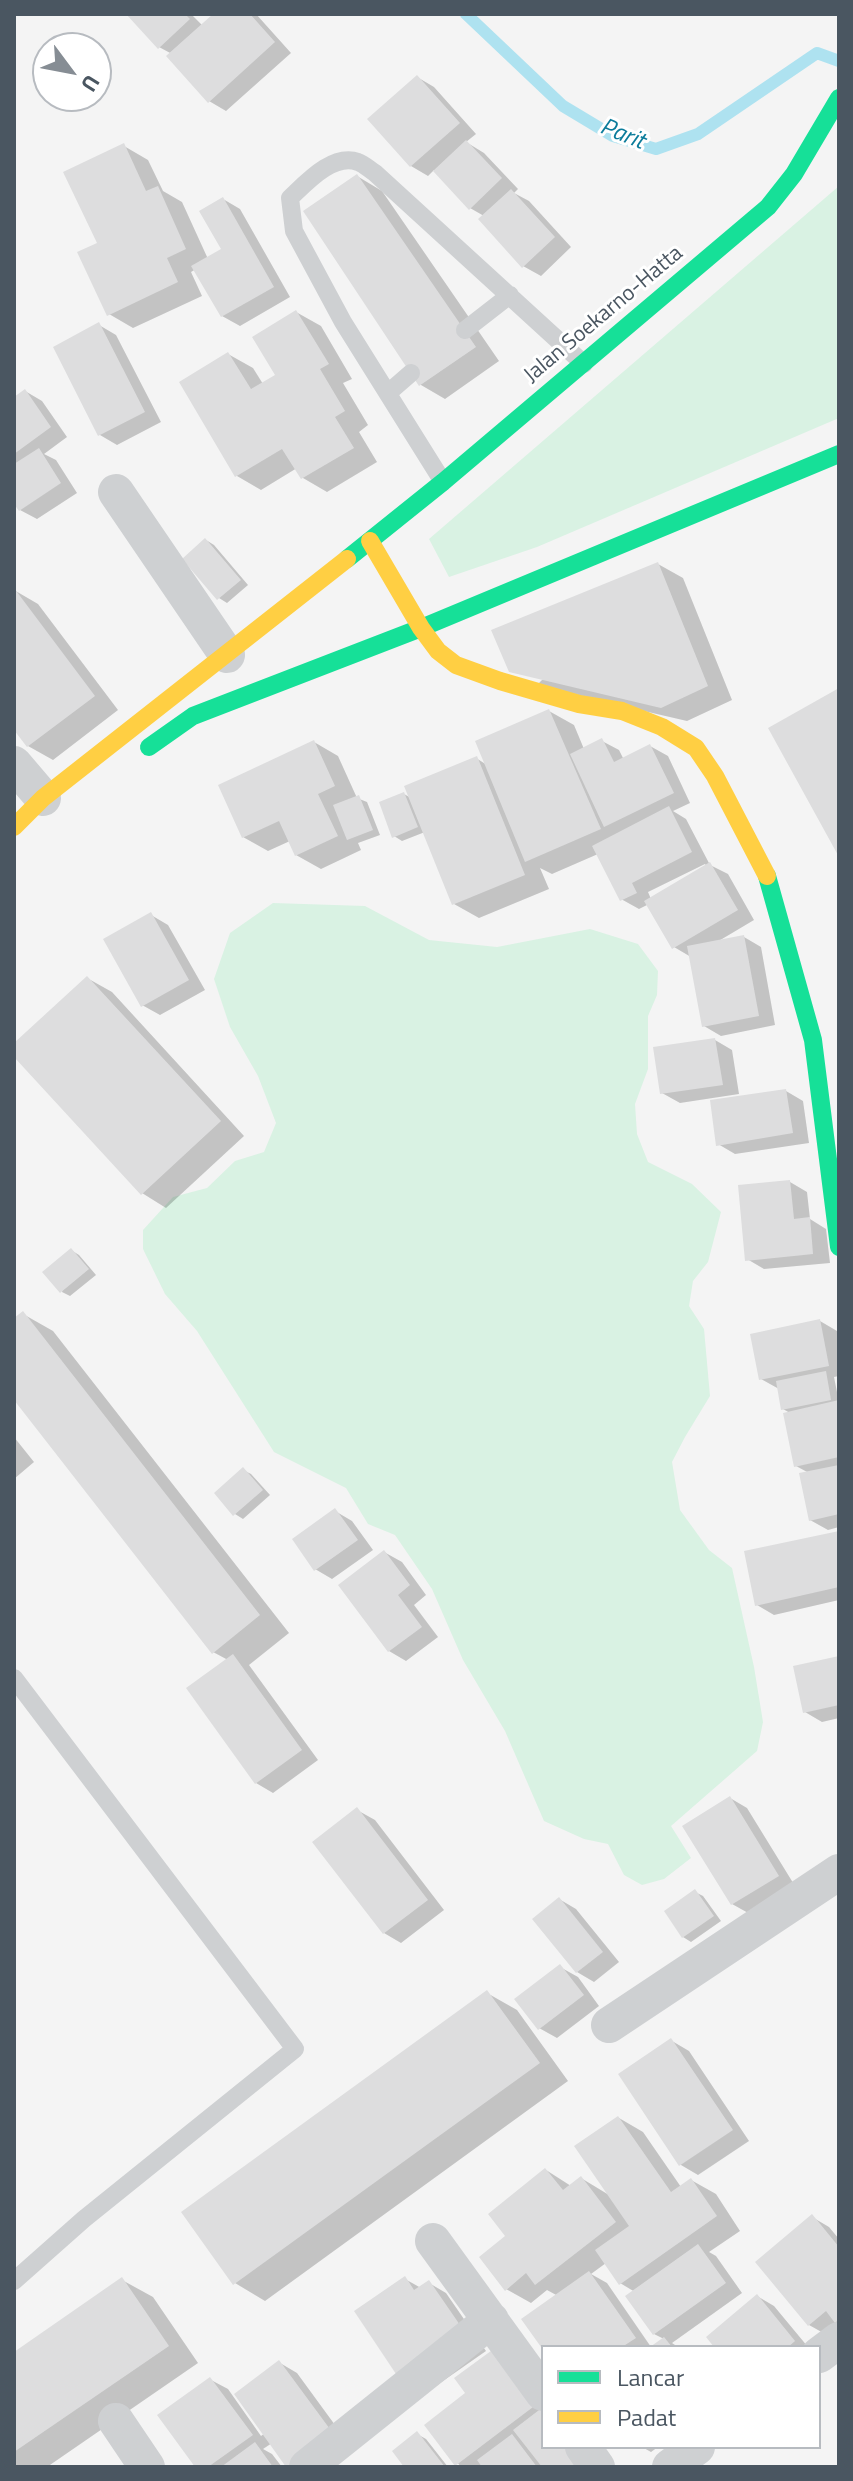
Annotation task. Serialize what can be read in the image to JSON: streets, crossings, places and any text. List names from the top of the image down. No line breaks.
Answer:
{"streets":{"main road":["Jalan Soekarno-Hatta"]},"water":["Parit"],"legend":["Lancar","Padat"],"north":"bottom right"}
